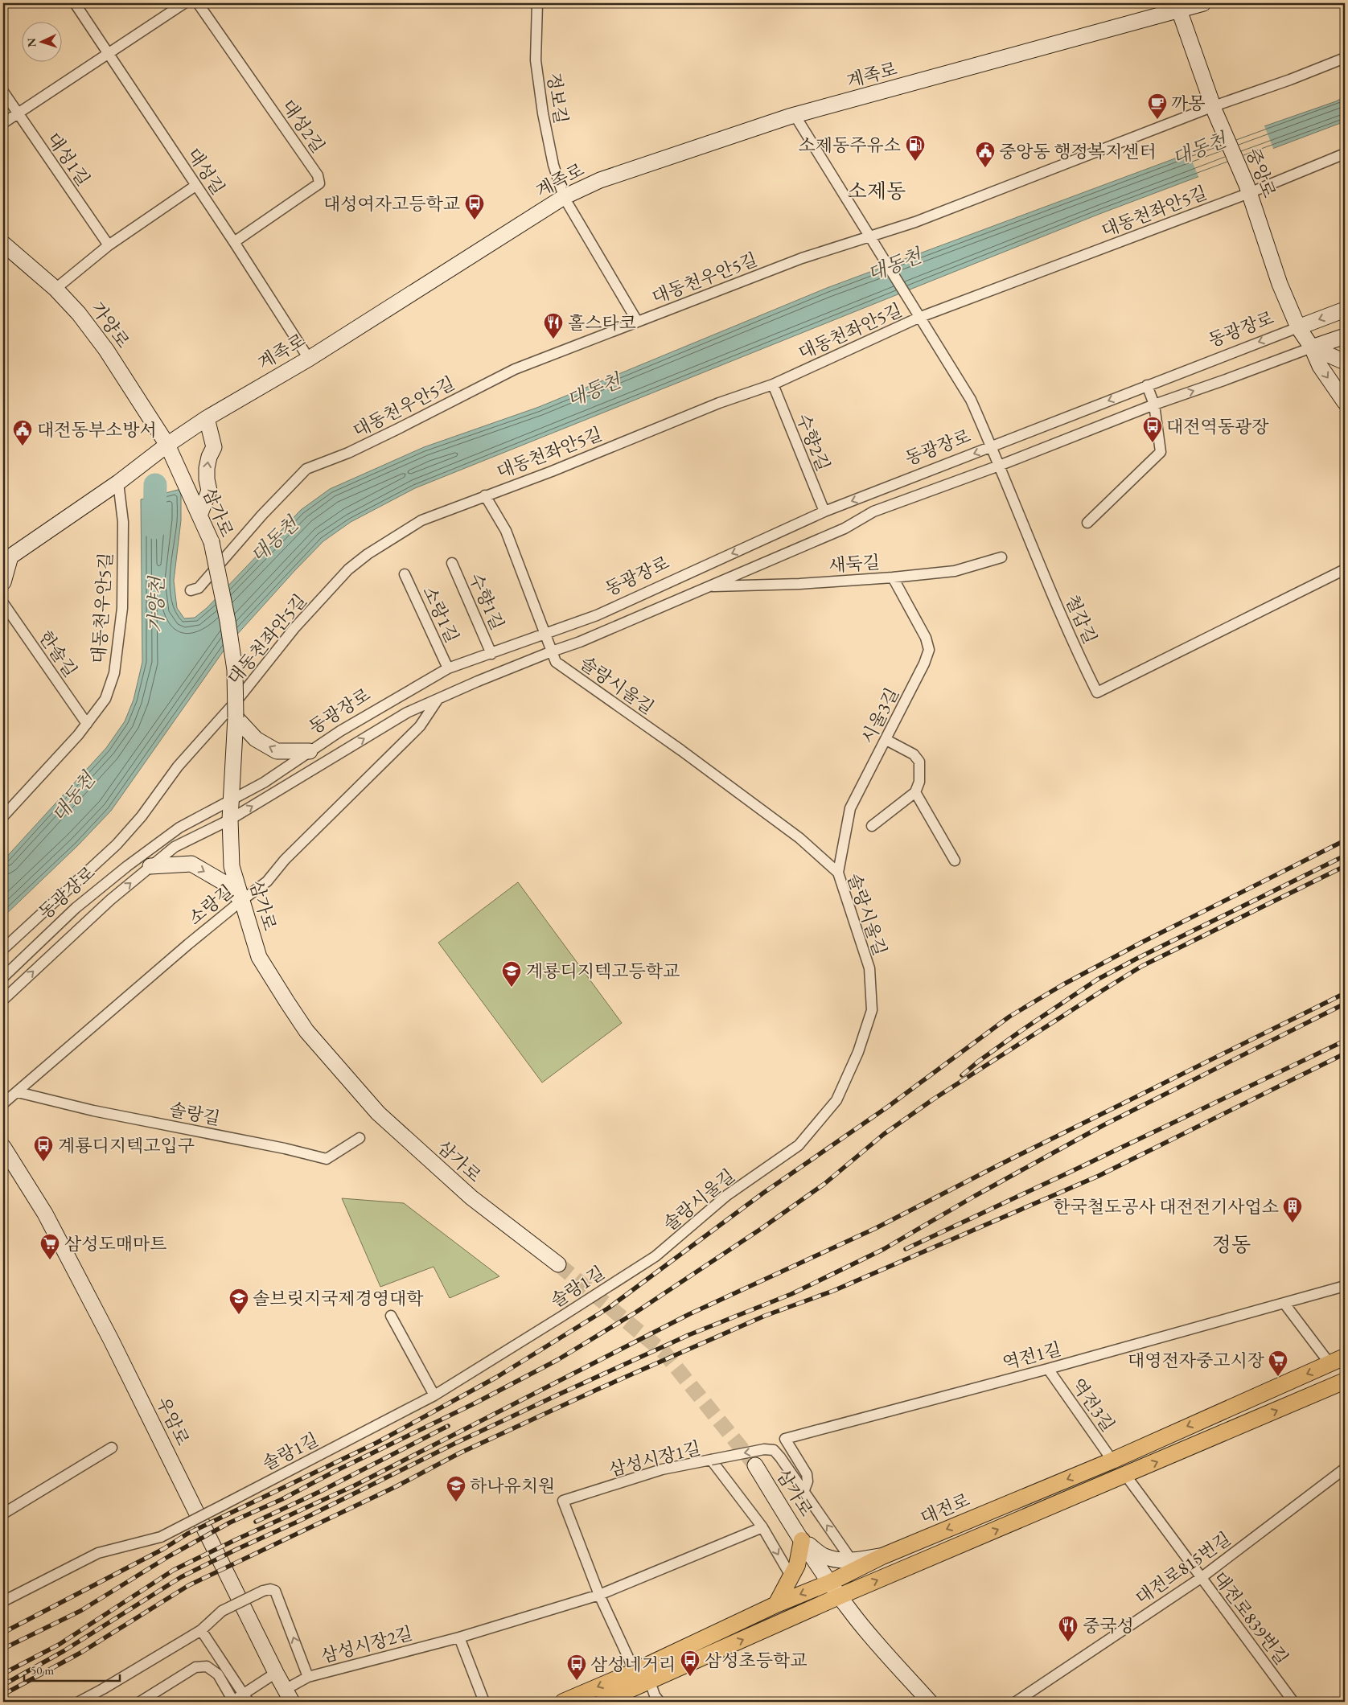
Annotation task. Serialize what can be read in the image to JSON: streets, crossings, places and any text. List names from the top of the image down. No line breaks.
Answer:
{"streets":{"main road":["계족로","중앙로","가양로","동광장로","삼가로","우암로","대전로"],"street":["정보길","대성2길","대성1길","대성길","대동천좌안5길","대동천우안5길","수향2길","새둑길","수향1길","소랑1길","철갑길","한솔길","솔랑시울길","시울3길","소랑길","솔랑길","솔랑1길","역전1길","역전3길","삼성시장1길","대전로815번길","대전로839번길","삼성시장2길"]},"crossings":[["계족로","정보길"],["계족로","대성길"],["계족로","중앙로"],["계족로","대동천우안5길"],["계족로","가양로"],["계족로","삼가로"],["정보길","대동천우안5길"],["대성2길","대성길"],["중앙로","대동천좌안5길"],["중앙로","대동천우안5길"],["중앙로","동광장로"],["대동천좌안5길","수향2길"],["대동천좌안5길","철갑길"],["대동천좌안5길","솔랑시울길"],["대동천우안5길","철갑길"],["대동천우안5길","한솔길"],["가양로","삼가로"],["동광장로","수향2길"],["동광장로","삼가로"],["동광장로","새둑길"],["동광장로","수향1길"],["동광장로","소랑1길"],["동광장로","철갑길"],["동광장로","솔랑시울길"],["동광장로","소랑길"],["삼가로","소랑길"],["삼가로","대전로"],["새둑길","시울3길"],["솔랑시울길","시울3길"],["솔랑시울길","솔랑1길"],["소랑길","솔랑길"],["역전1길","역전3길"],["역전3길","대전로"],["우암로","삼성시장2길"],["삼성시장1길","삼성시장2길"],["대전로815번길","대전로839번길"]],"districts":["소제동","정동"],"water":["대동천","가양천"],"places":{"cafe":["까몽"],"fuel station":["소제동주유소"],"public building":["중앙동 행정복지센터","대전동부소방서"],"bus stop":["대성여자고등학교","대전역동광장","계룡디지텍고입구","삼성초등학교","삼성네거리"],"restaurant":["홀스타코","중국성"],"school or university":["계룡디지텍고등학교","솔브릿지국제경영대학","하나유치원"],"building":["한국철도공사 대전전기사업소"],"supermarket":["삼성도매마트","대영전자중고시장"]},"scale_bar":"50 m","north":"left"}
